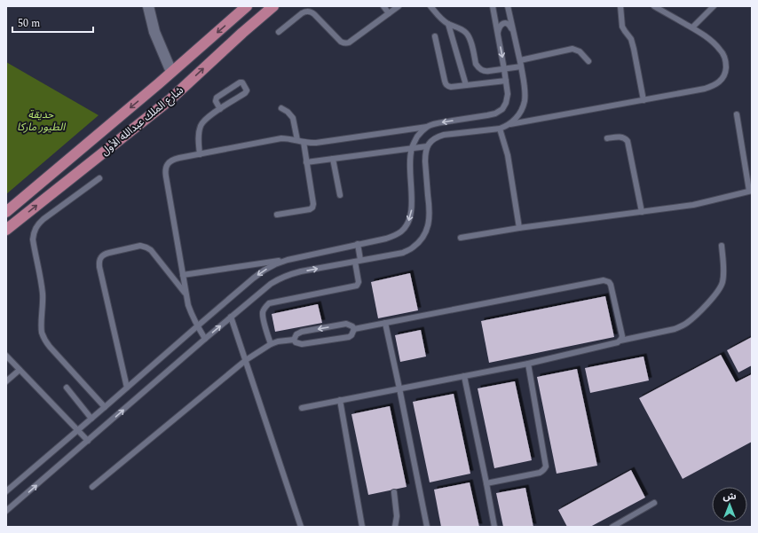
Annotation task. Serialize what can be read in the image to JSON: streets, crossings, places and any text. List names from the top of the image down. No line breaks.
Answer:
{"streets":{"main road":["شارع الملك عبدالله الأول"]},"parks":["حديقة الطيور ماركا"],"scale_bar":"50 m","north":"top"}
